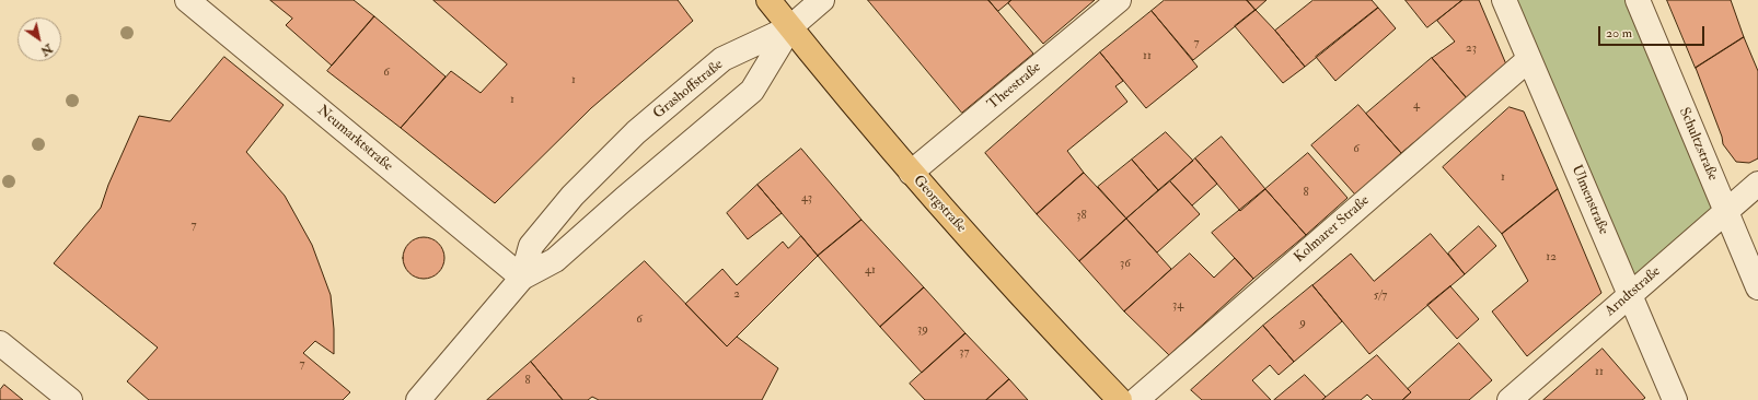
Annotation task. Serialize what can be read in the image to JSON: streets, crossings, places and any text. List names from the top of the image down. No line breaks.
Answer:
{"streets":{"main road":["Georgstraße"],"street":["Theestraße","Grashoffstraße","Neumarktstraße","Schultzstraße","Ulmenstraße","Kolmarer Straße","Arndtstraße"]},"crossings":[["Theestraße","Georgstraße"],["Grashoffstraße","Neumarktstraße"],["Grashoffstraße","Georgstraße"],["Schultzstraße","Arndtstraße"],["Ulmenstraße","Kolmarer Straße"],["Ulmenstraße","Arndtstraße"]],"house_numbers":["7","23","11","6","1","1","4","6","1","8","43","38","7","12","36","41","2","5/7","34","6","9","39","37","7","11","8"],"scale_bar":"20 m","north":"bottom right"}
